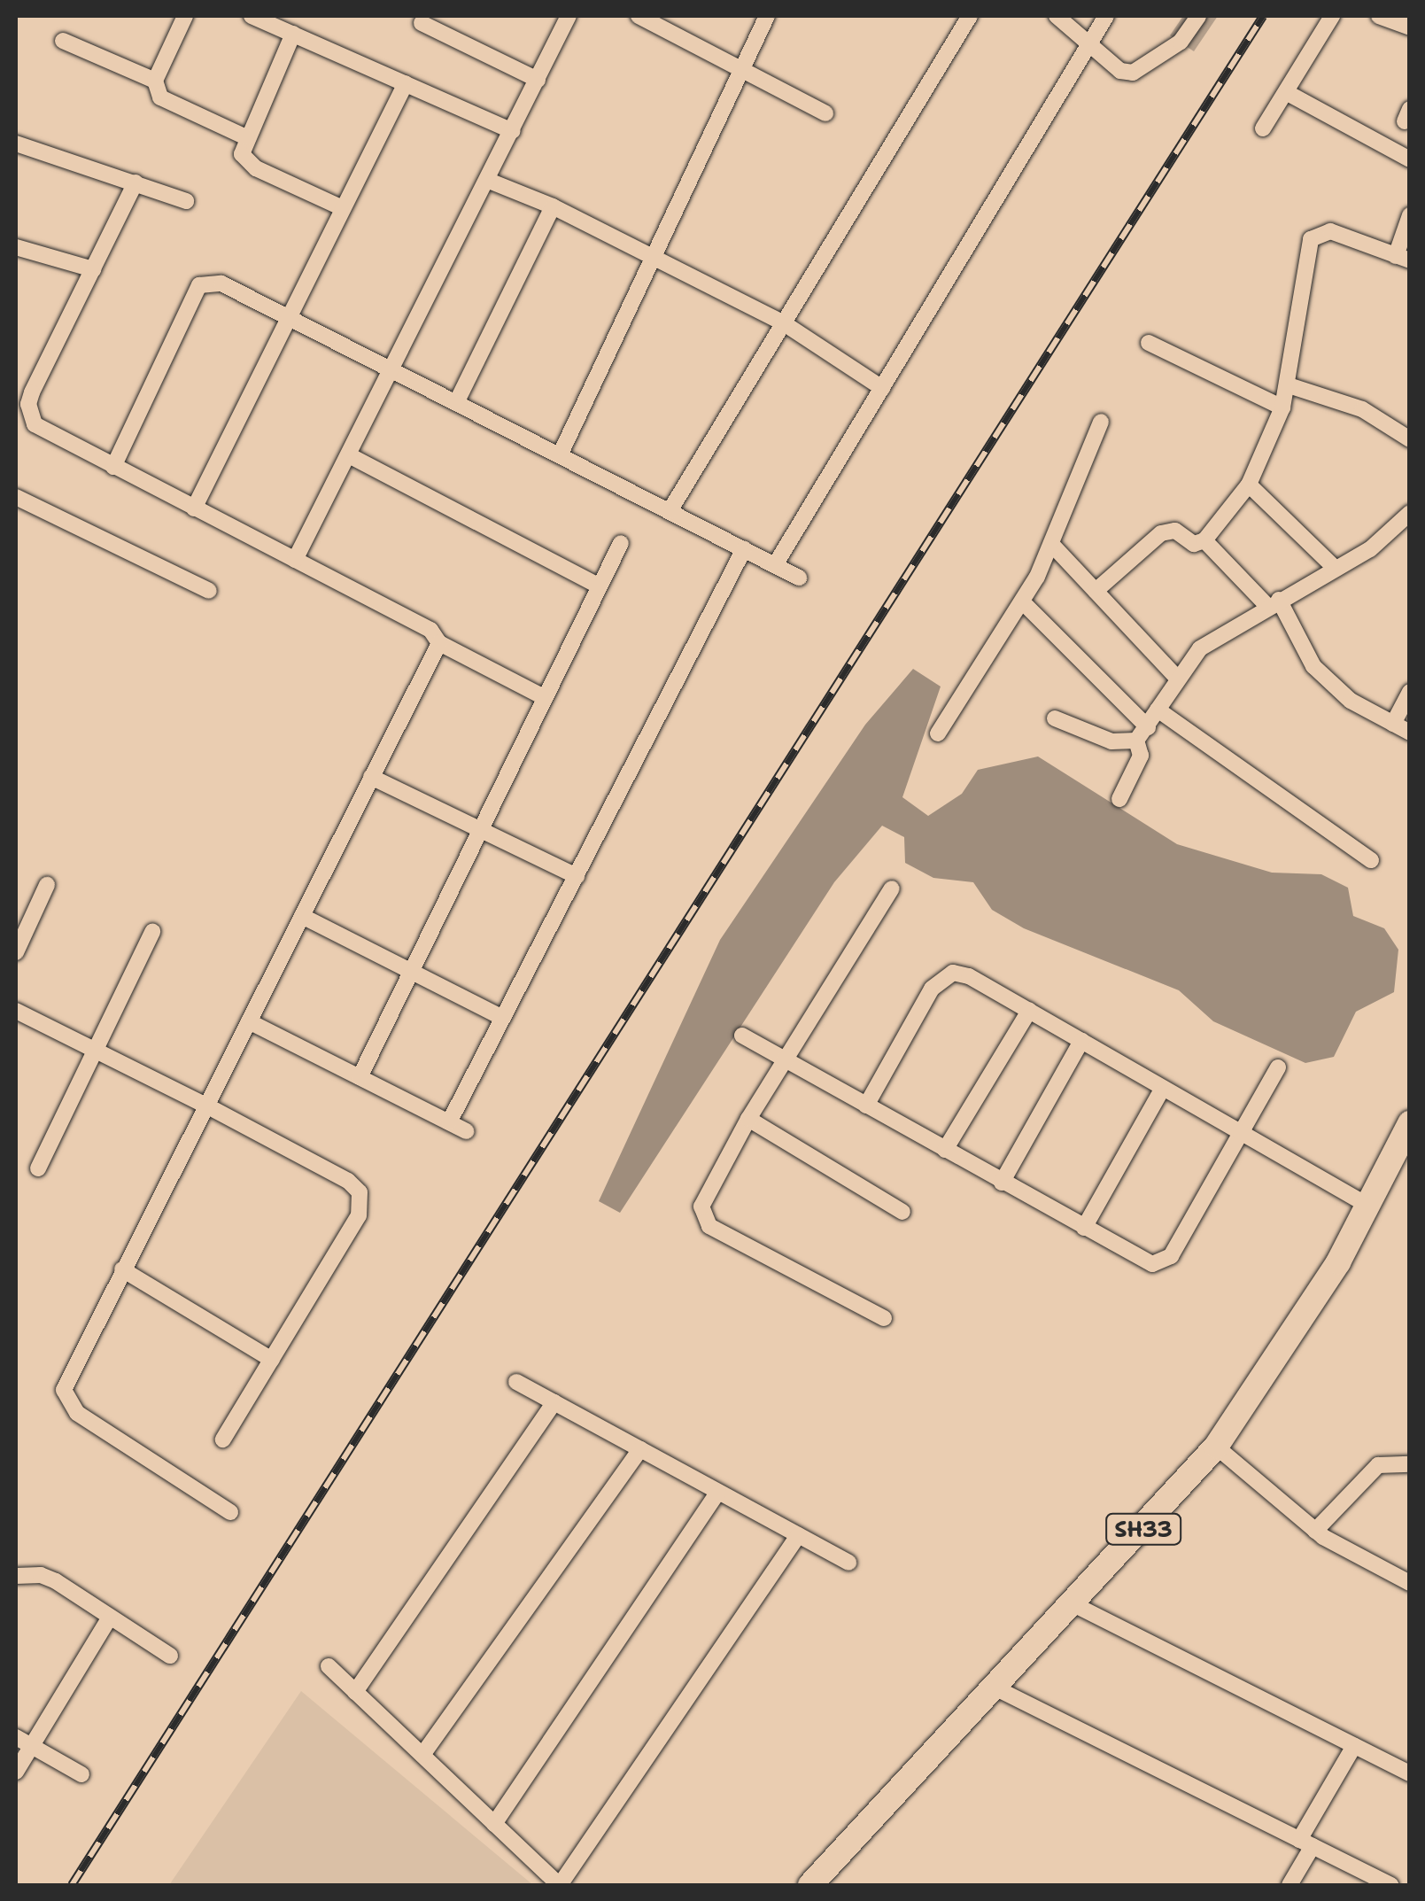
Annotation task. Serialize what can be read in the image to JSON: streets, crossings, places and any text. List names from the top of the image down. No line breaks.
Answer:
{"streets":{"main road":["SH33"]}}
